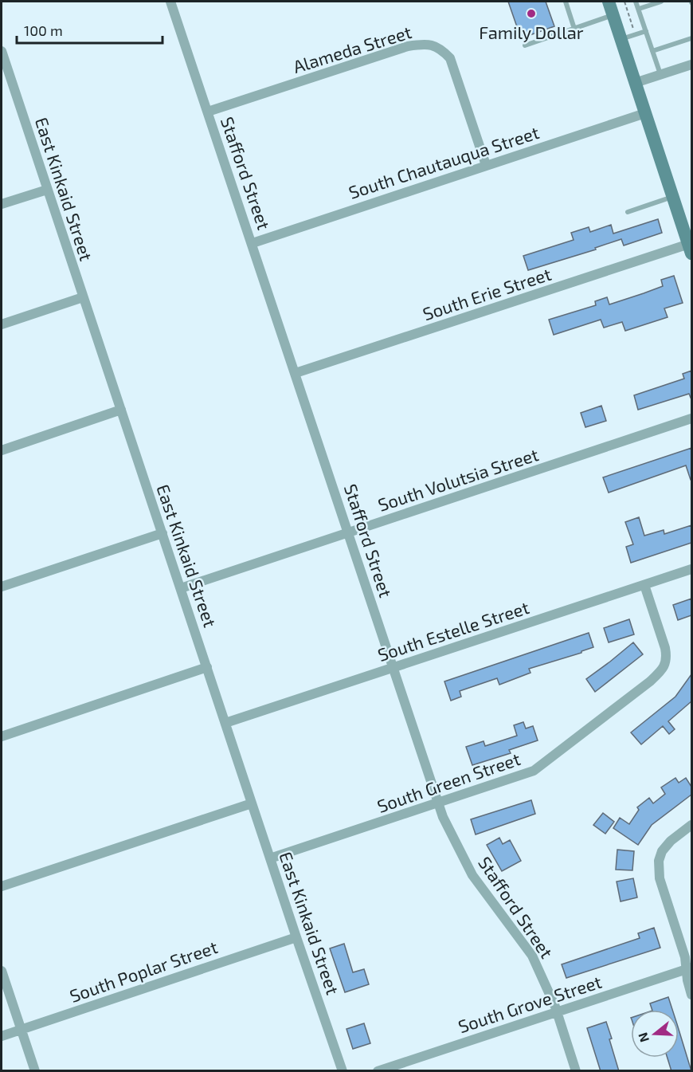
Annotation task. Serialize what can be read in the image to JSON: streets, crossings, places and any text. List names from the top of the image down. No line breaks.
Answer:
{"streets":{"street":["Alameda Street","South Chautauqua Street","Stafford Street","East Kinkaid Street","South Erie Street","South Volutsia Street","South Estelle Street","South Green Street","South Poplar Street","South Grove Street"]},"crossings":[["Alameda Street","South Chautauqua Street"],["Alameda Street","Stafford Street"],["South Chautauqua Street","Stafford Street"],["Stafford Street","South Erie Street"],["Stafford Street","South Volutsia Street"],["Stafford Street","South Estelle Street"],["Stafford Street","South Green Street"],["Stafford Street","South Grove Street"],["East Kinkaid Street","South Volutsia Street"],["East Kinkaid Street","South Estelle Street"],["East Kinkaid Street","South Green Street"],["East Kinkaid Street","South Poplar Street"],["South Estelle Street","South Green Street"]],"places":["Family Dollar"],"scale_bar":"100 m","north":"left"}
